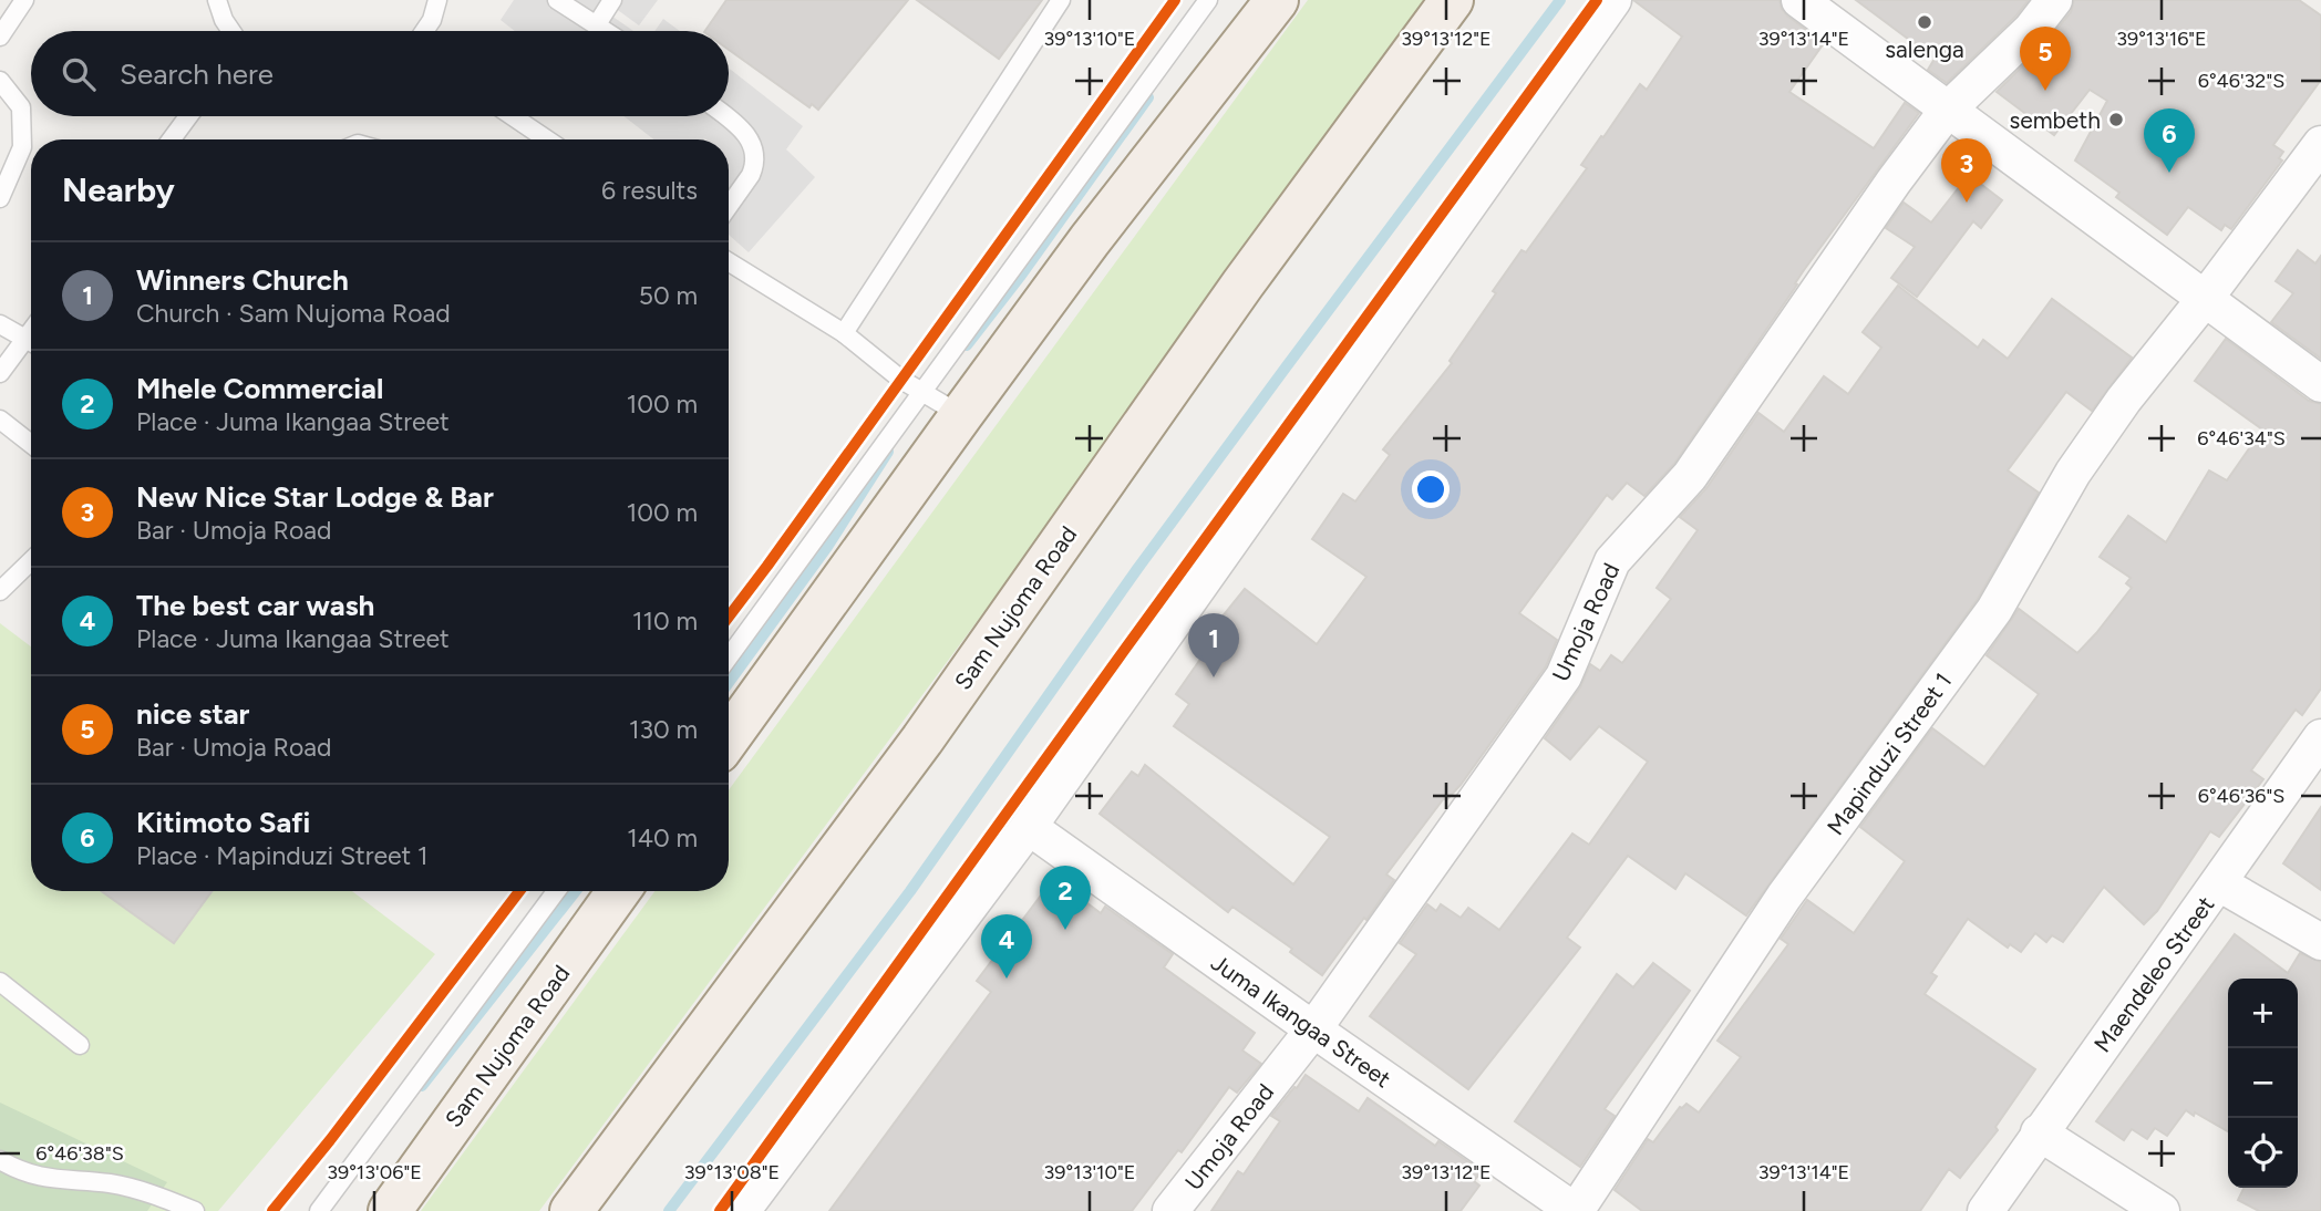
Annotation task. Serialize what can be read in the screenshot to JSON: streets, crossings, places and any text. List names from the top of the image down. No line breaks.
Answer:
{"streets":{"main road":["Sam Nujoma Road"],"street":["Umoja Road","Mapinduzi Street 1","Maendeleo Street","Juma Ikangaa Street"]},"crossings":[["Umoja Road","Juma Ikangaa Street"],["Mapinduzi Street 1","Juma Ikangaa Street"]],"places":["salenga","sembeth"],"page":{"pins":["5","6","3","1","2","4"],"search":"Search here","heading":["Nearby","6 results"],"list":[{"mark":"1","name":"Winners Church","note":"Church · Sam Nujoma Road","value":"50 m"},{"mark":"2","name":"Mhele Commercial","note":"Place · Juma Ikangaa Street","value":"100 m"},{"mark":"3","name":"New Nice Star Lodge & Bar","note":"Bar · Umoja Road","value":"100 m"},{"mark":"4","name":"The best car wash","note":"Place · Juma Ikangaa Street","value":"110 m"},{"mark":"5","name":"nice star","note":"Bar · Umoja Road","value":"130 m"},{"mark":"6","name":"Kitimoto Safi","note":"Place · Mapinduzi Street 1","value":"140 m"}],"map_buttons":["+","−"]},"coordinates":["39°13'10\"E","39°13'12\"E","39°13'14\"E","39°13'16\"E","6°46'32\"S","6°46'34\"S","6°46'36\"S","6°46'38\"S","39°13'06\"E","39°13'08\"E"]}
